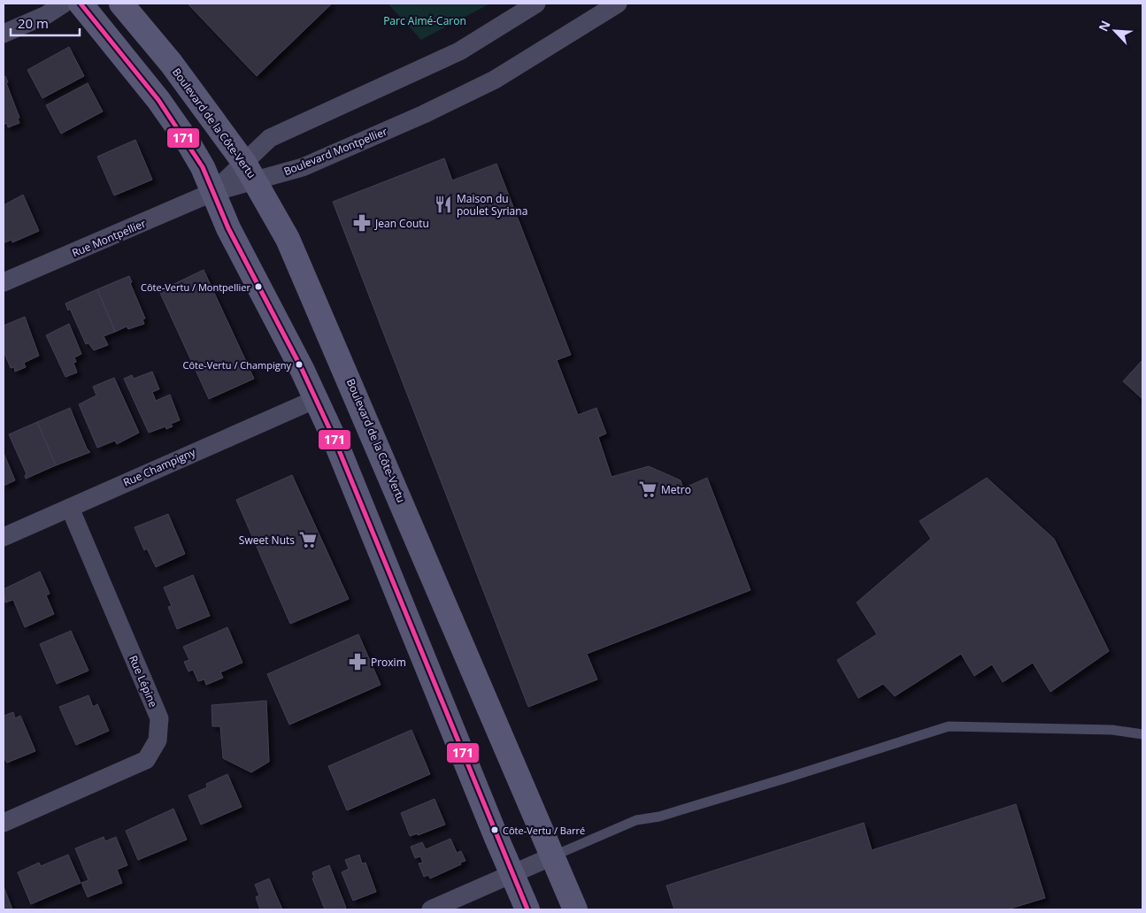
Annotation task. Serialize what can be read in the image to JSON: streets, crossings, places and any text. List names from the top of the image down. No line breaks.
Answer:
{"streets":{"main road":["Boulevard de la Côte-Vertu"],"street":["Boulevard Montpellier","Rue Montpellier","Rue Champigny","Rue Lépine"]},"crossings":[["Boulevard de la Côte-Vertu","Boulevard Montpellier"],["Boulevard Montpellier","Rue Montpellier"],["Rue Champigny","Rue Lépine"]],"parks":["Parc Aimé-Caron"],"places":{"restaurant":["Maison du poulet Syriana"],"pharmacy":["Jean Coutu","Proxim"],"other":["Côte-Vertu / Montpellier","Côte-Vertu / Champigny","Côte-Vertu / Barré"],"supermarket":["Metro","Sweet Nuts"]},"lines":["transit line 171"],"scale_bar":"20 m","north":"top left"}
